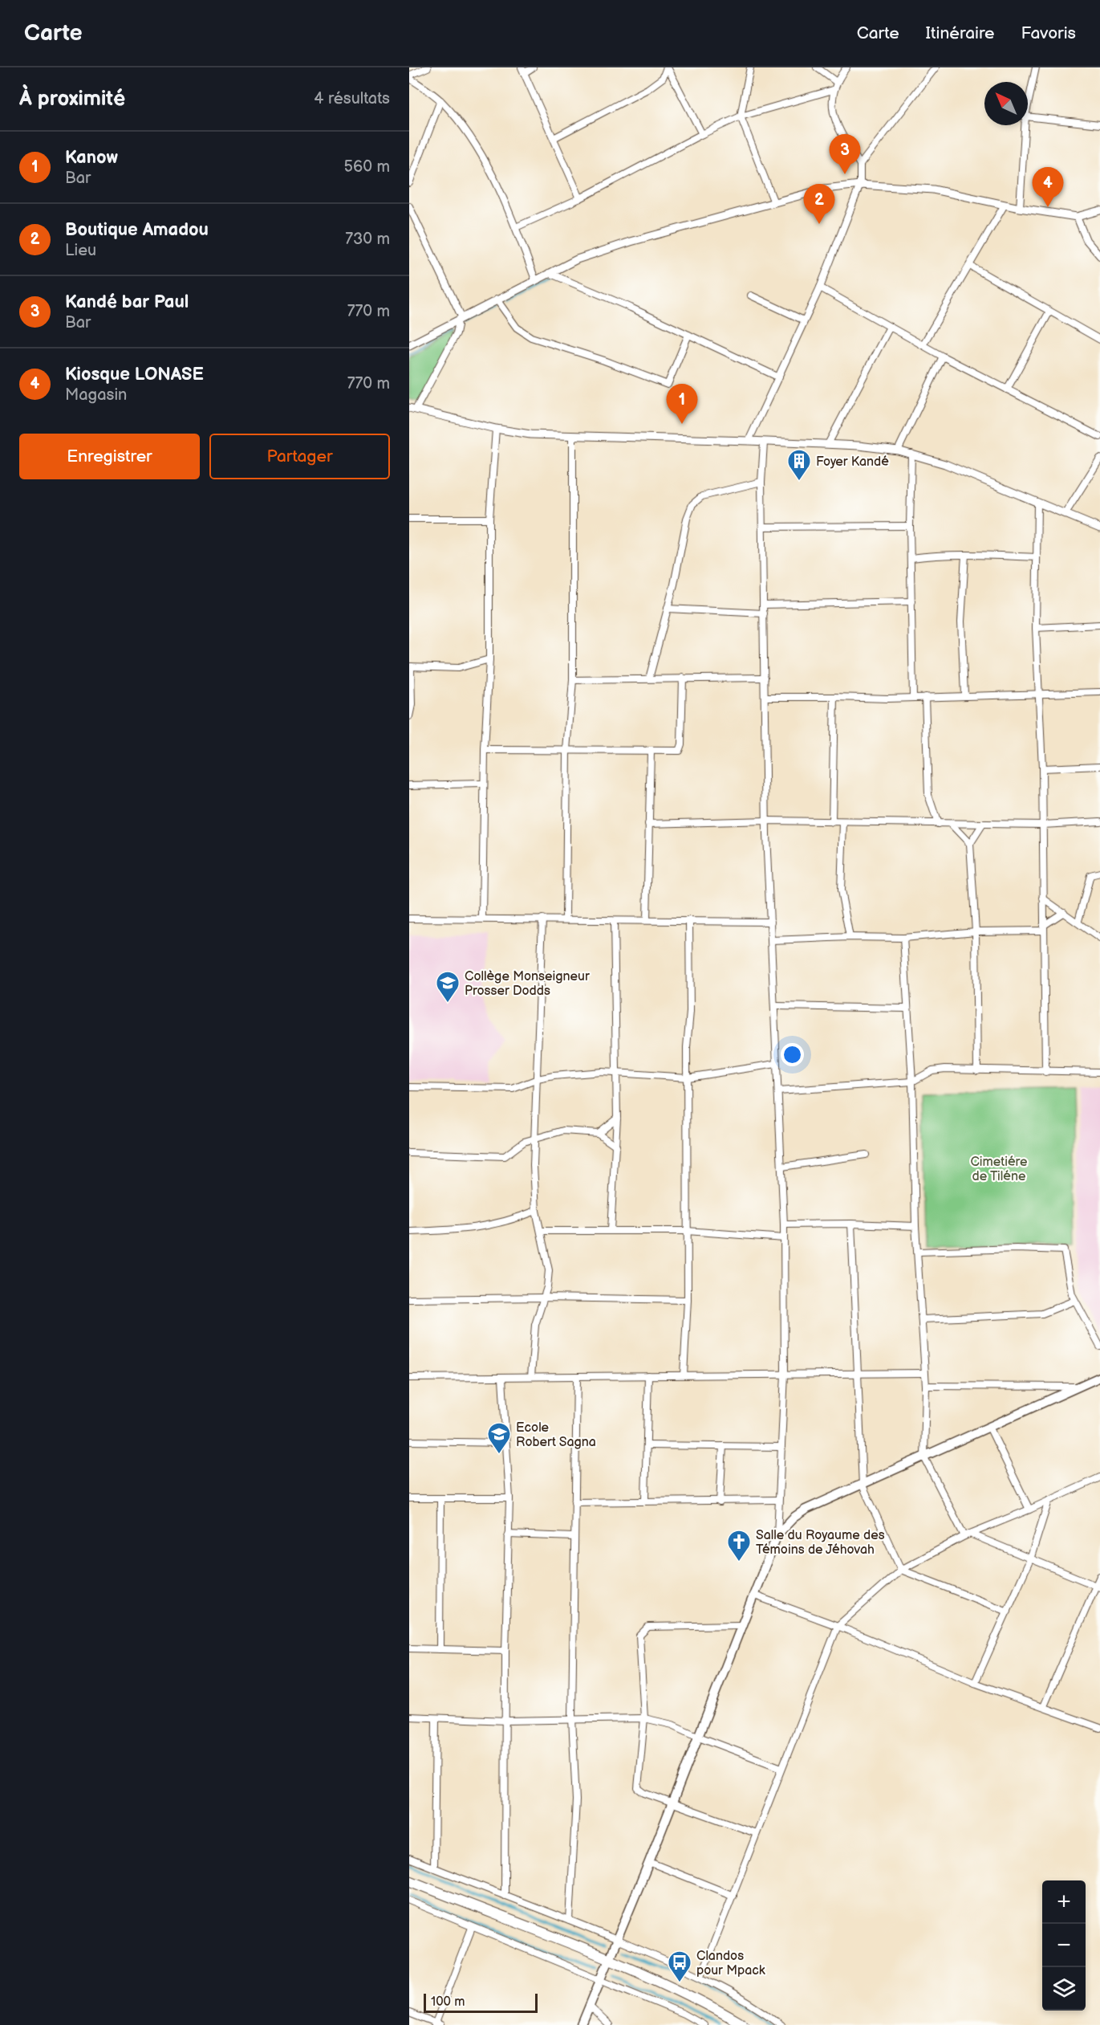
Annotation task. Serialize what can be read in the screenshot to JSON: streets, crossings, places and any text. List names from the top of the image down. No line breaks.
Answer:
{"parks":["Cimetiére de Tiléne"],"places":{"building":["Foyer Kandé"],"school or university":["Collège Monseigneur Prosser Dodds","Ecole Robert Sagna"],"church":["Salle du Royaume des Témoins de Jéhovah"],"bus stop":["Clandos pour Mpack"]},"scale_bar":"100 m","north":"top left","page":{"header":"Carte","nav":["Carte","Itinéraire","Favoris"],"heading":["À proximité","4 résultats"],"list":[{"mark":"1","name":"Kanow","note":"Bar","value":"560 m"},{"mark":"2","name":"Boutique Amadou","note":"Lieu","value":"730 m"},{"mark":"3","name":"Kandé bar Paul","note":"Bar","value":"770 m"},{"mark":"4","name":"Kiosque LONASE","note":"Magasin","value":"770 m"}],"pins":["3","4","2","1"],"buttons":["Enregistrer","Partager"],"map_buttons":["+","−"],"scale":"100 m"}}
